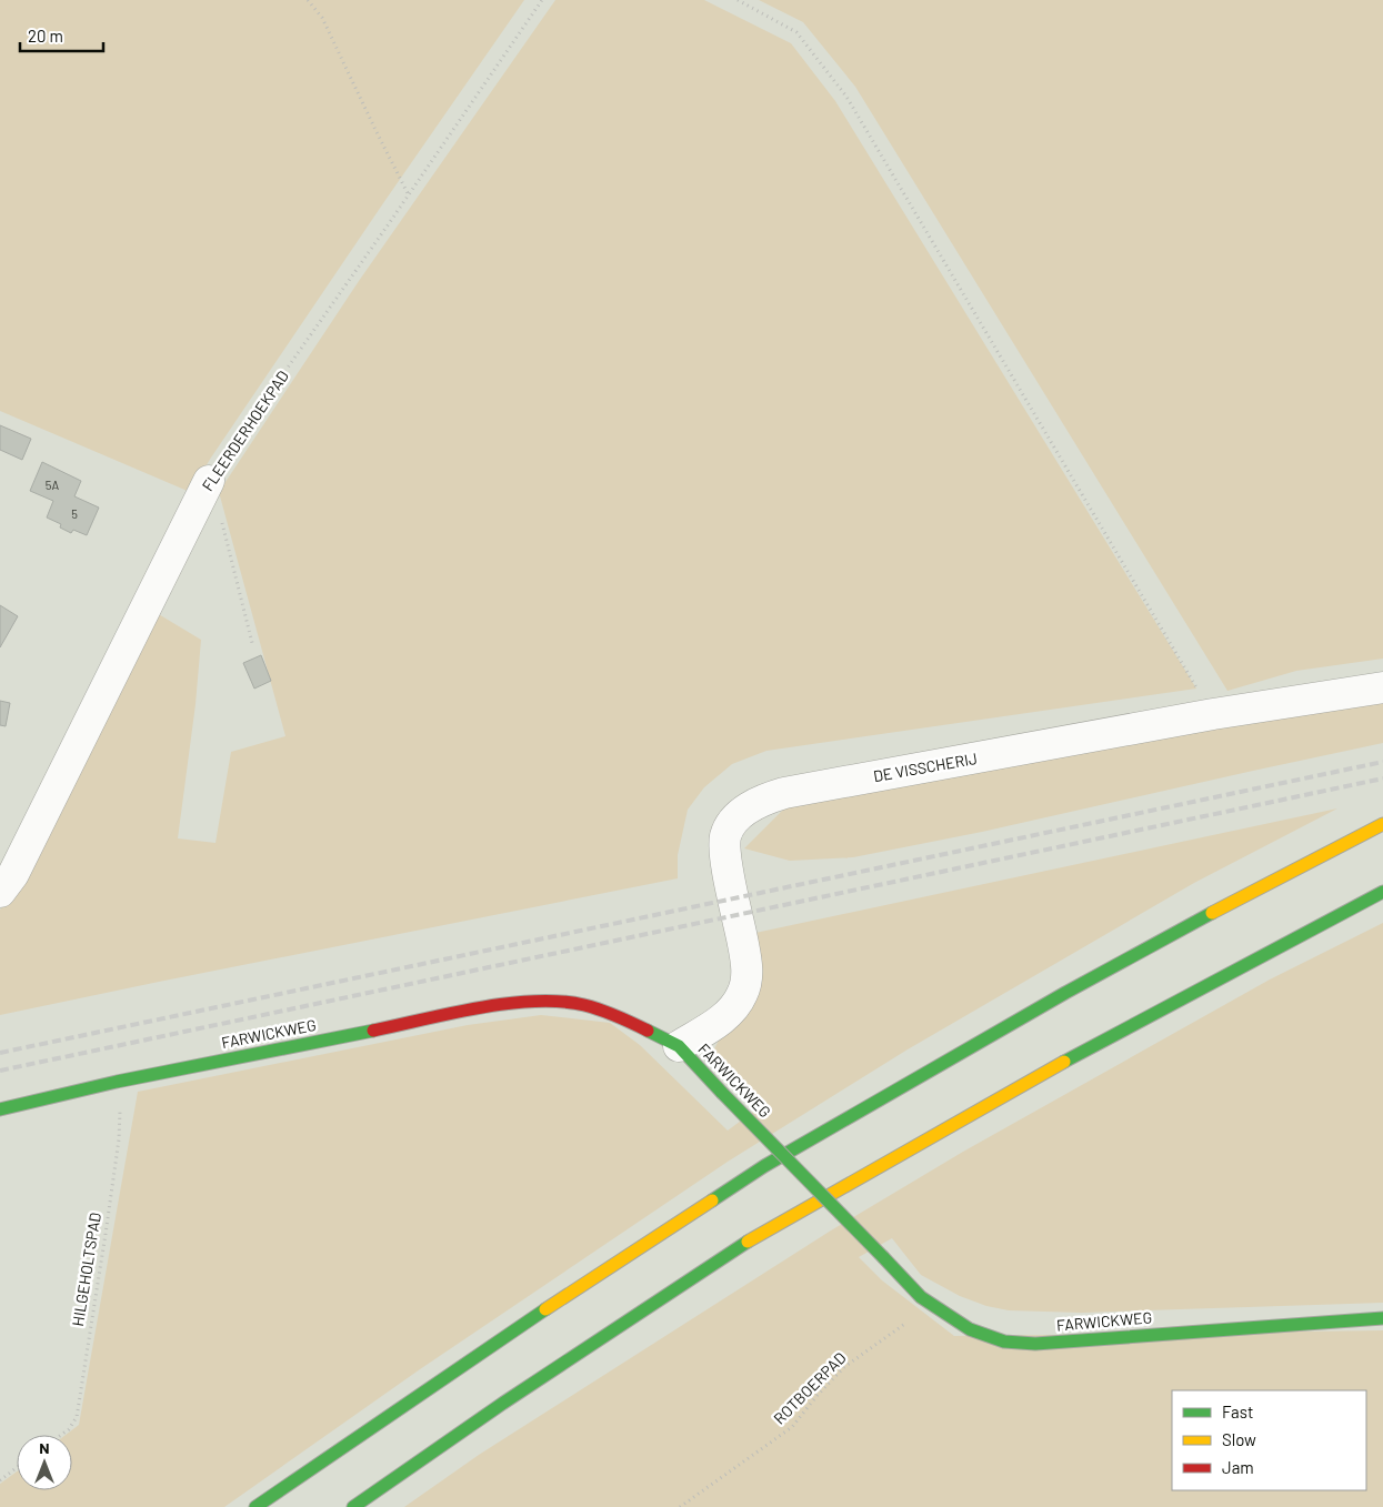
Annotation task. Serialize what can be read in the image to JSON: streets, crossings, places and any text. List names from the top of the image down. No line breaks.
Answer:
{"streets":{"main road":["FARWICKWEG"],"street":["FLEERDERHOEKPAD","DE VISSCHERIJ"],"path":["HILGEHOLTSPAD","ROTBOERPAD"]},"crossings":[["DE VISSCHERIJ","FARWICKWEG"],["FARWICKWEG","HILGEHOLTSPAD"],["FARWICKWEG","ROTBOERPAD"]],"house_numbers":["5A","5"],"legend":["Fast","Slow","Jam"],"scale_bar":"20 m","north":"top"}
